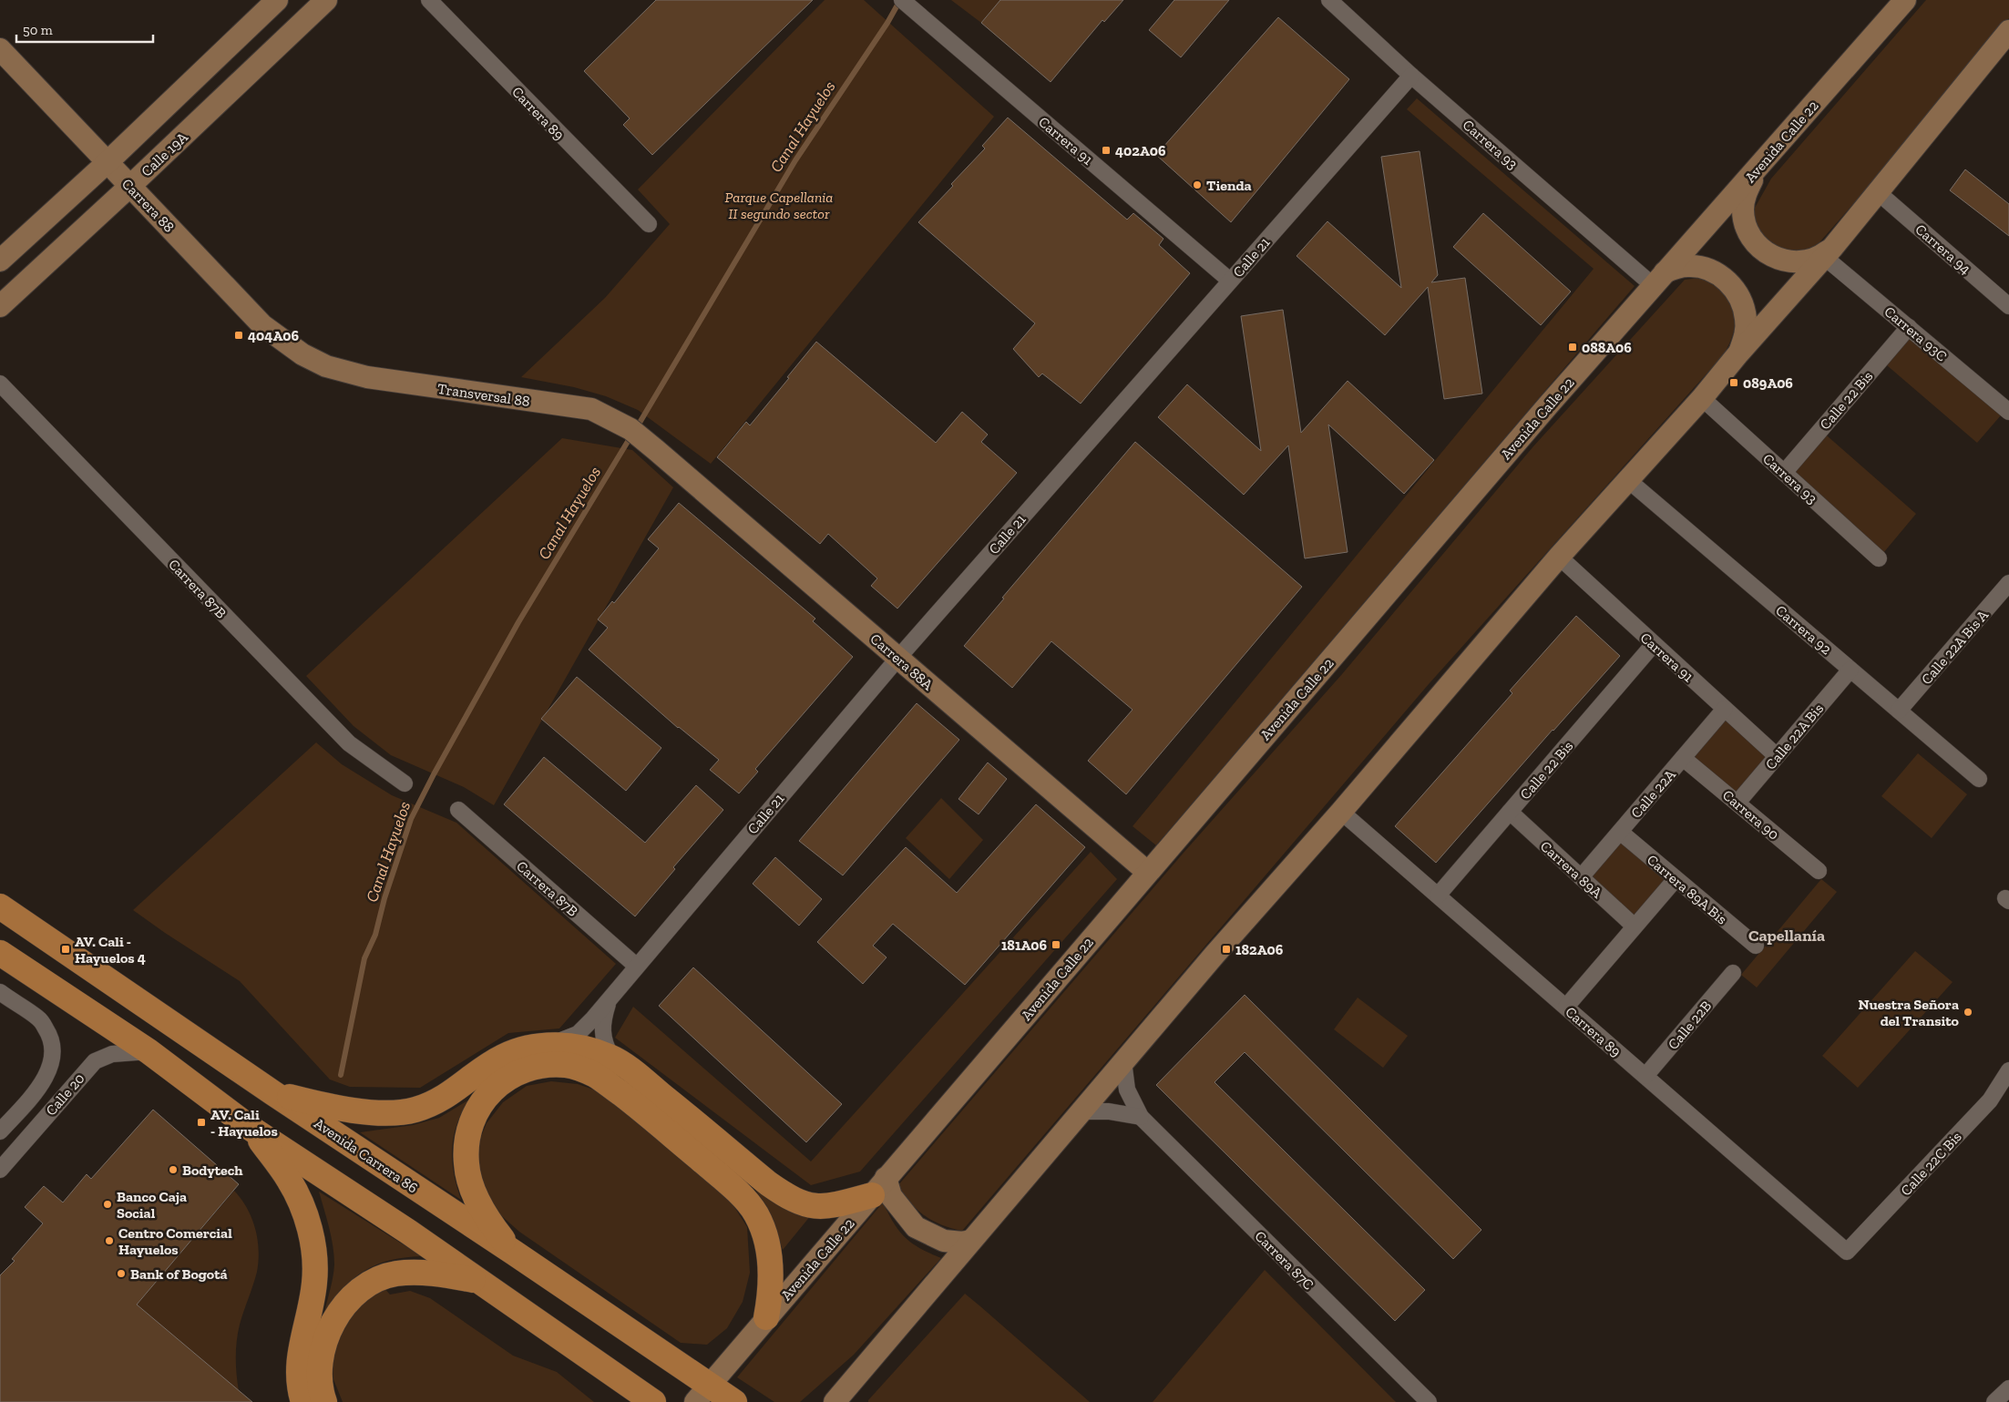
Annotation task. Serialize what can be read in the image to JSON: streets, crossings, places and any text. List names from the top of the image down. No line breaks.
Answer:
{"streets":{"main road":["Avenida Calle 22","Calle 19A","Carrera 88","Transversal 88","Carrera 88A","Avenida Carrera 86"],"street":["Carrera 89","Carrera 91","Carrera 93","Carrera 94","Calle 21","Carrera 93C","Calle 22 Bis","Carrera 87B","Carrera 92","Calle 22A Bis A","Calle 22A Bis","Calle 22A","Carrera 90","Carrera 89A","Carrera 89A Bis","Calle 22B","Calle 20","Calle 22C Bis","Carrera 87C"]},"crossings":[["Carrera 89","Calle 22 Bis"],["Carrera 89","Calle 22B"],["Carrera 89","Calle 22C Bis"],["Carrera 91","Calle 21"],["Carrera 91","Calle 22 Bis"],["Carrera 91","Calle 22A Bis"],["Carrera 91","Calle 22A"],["Avenida Calle 22","Carrera 93"],["Avenida Calle 22","Carrera 88A"],["Avenida Calle 22","Avenida Carrera 86"],["Carrera 93","Calle 21"],["Carrera 93","Calle 22 Bis"],["Calle 19A","Carrera 88"],["Carrera 88","Transversal 88"],["Calle 21","Carrera 87B"],["Calle 21","Carrera 88A"],["Carrera 93C","Calle 22 Bis"],["Transversal 88","Carrera 88A"],["Calle 22 Bis","Carrera 89A"],["Carrera 92","Calle 22A Bis A"],["Carrera 92","Calle 22A Bis"],["Calle 22A Bis","Carrera 90"],["Calle 22A","Carrera 90"],["Calle 22A","Carrera 89A"],["Calle 22A","Carrera 89A Bis"]],"districts":["Capellanía"],"water":["Canal Hayuelos"],"parks":["Parque Capellania II segundo sector"],"places":{"transit":["402A06","404A06","088A06","089A06","181A06","AV. Cali - Hayuelos 4","182A06","AV. Cali - Hayuelos"],"other":["Tienda","Nuestra Señora del Transito","Bodytech","Banco Caja Social","Centro Comercial Hayuelos","Bank of Bogotá"]},"scale_bar":"50 m"}
